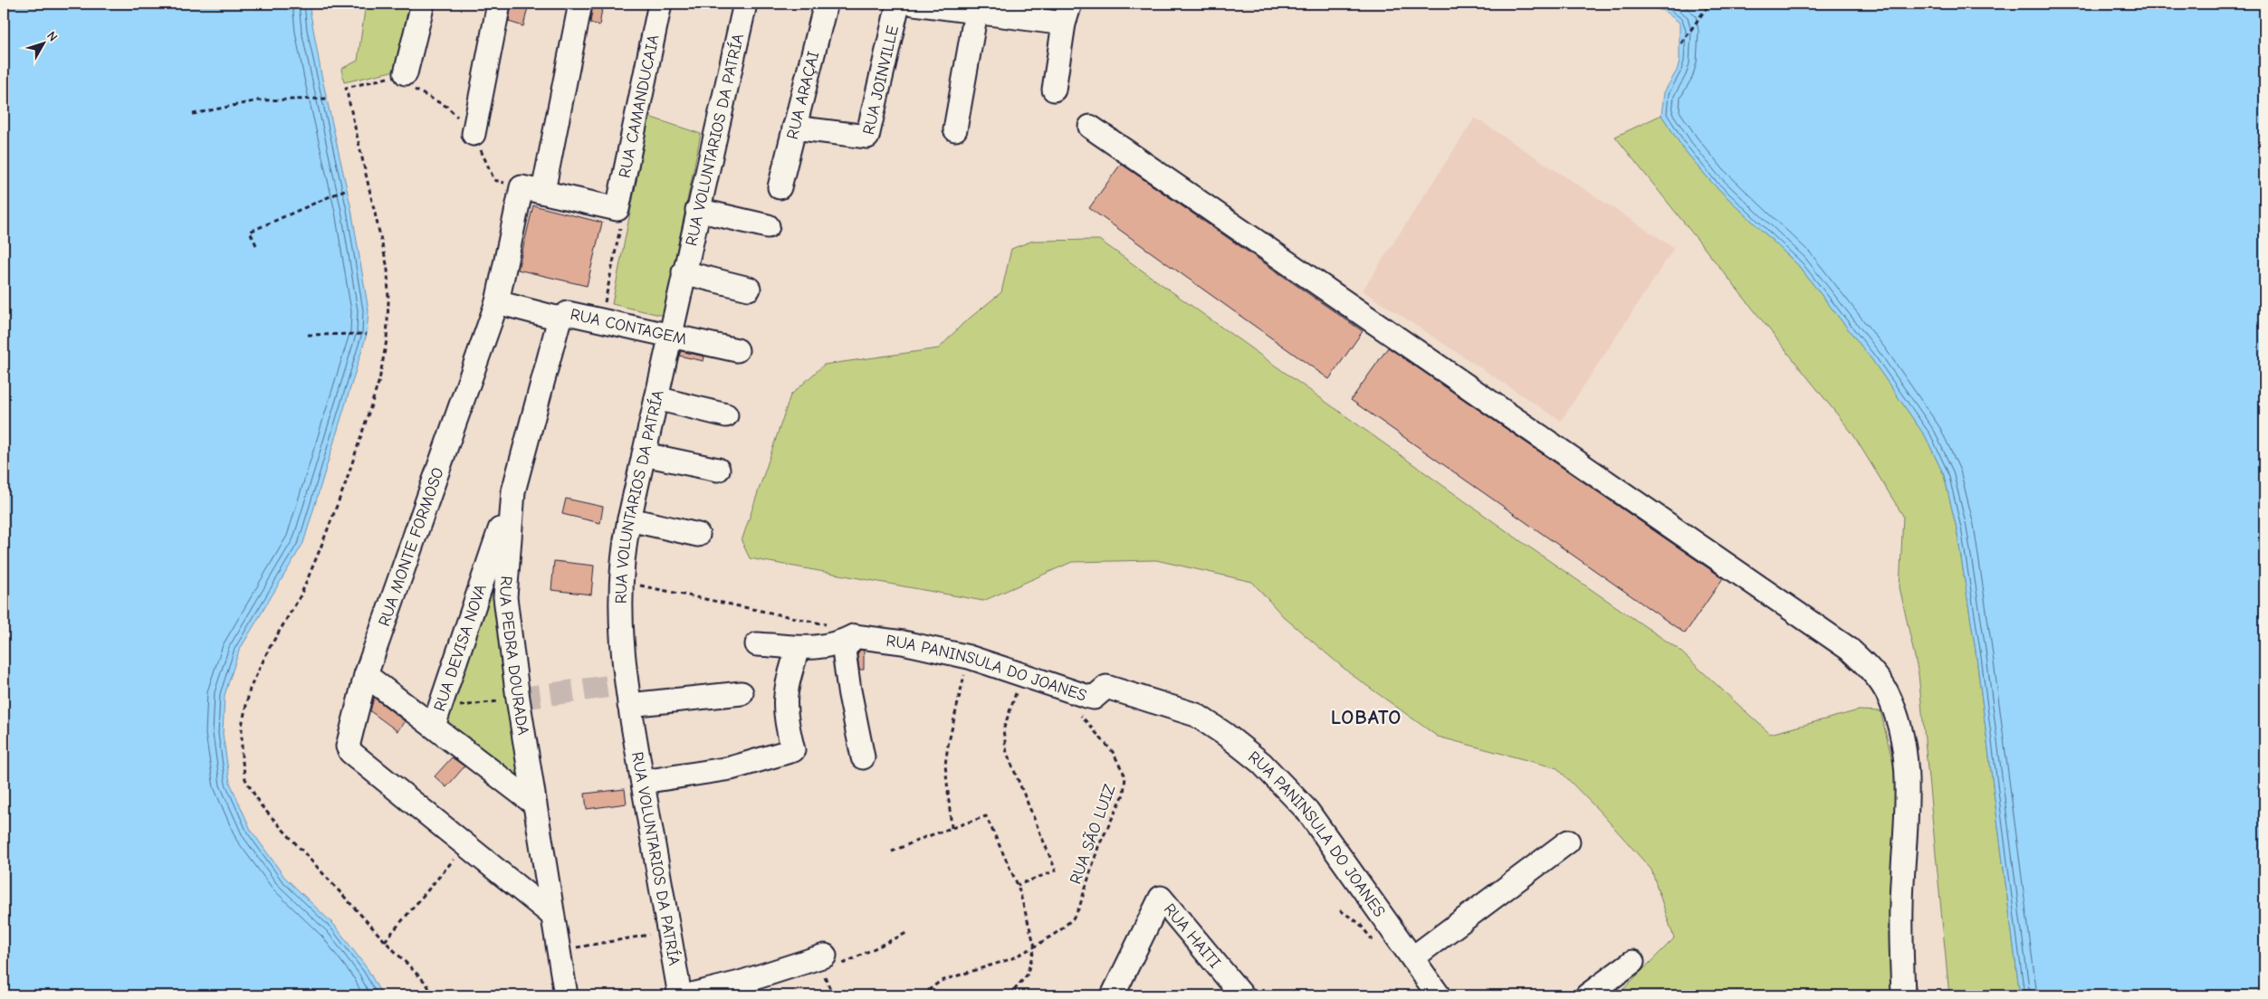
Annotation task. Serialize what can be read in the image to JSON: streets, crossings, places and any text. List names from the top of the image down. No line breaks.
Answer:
{"streets":{"street":["RUA JOINVILLE","RUA ARAÇAI","RUA CAMANDUCAIA","RUA VOLUNTARIOS DA PATRÍA","RUA CONTAGEM","RUA MONTE FORMOSO","RUA DEVISA NOVA","RUA PEDRA DOURADA","RUA PANINSULA DO JOANES","RUA HAITI"],"path":["RUA SÃO LUIZ"]},"crossings":[["RUA JOINVILLE","RUA ARAÇAI"],["RUA CAMANDUCAIA","RUA MONTE FORMOSO"],["RUA VOLUNTARIOS DA PATRÍA","RUA CONTAGEM"],["RUA CONTAGEM","RUA MONTE FORMOSO"],["RUA CONTAGEM","RUA PEDRA DOURADA"],["RUA MONTE FORMOSO","RUA PEDRA DOURADA"],["RUA DEVISA NOVA","RUA PEDRA DOURADA"],["RUA PANINSULA DO JOANES","RUA SÃO LUIZ"]],"districts":["LOBATO"],"north":"top right"}
